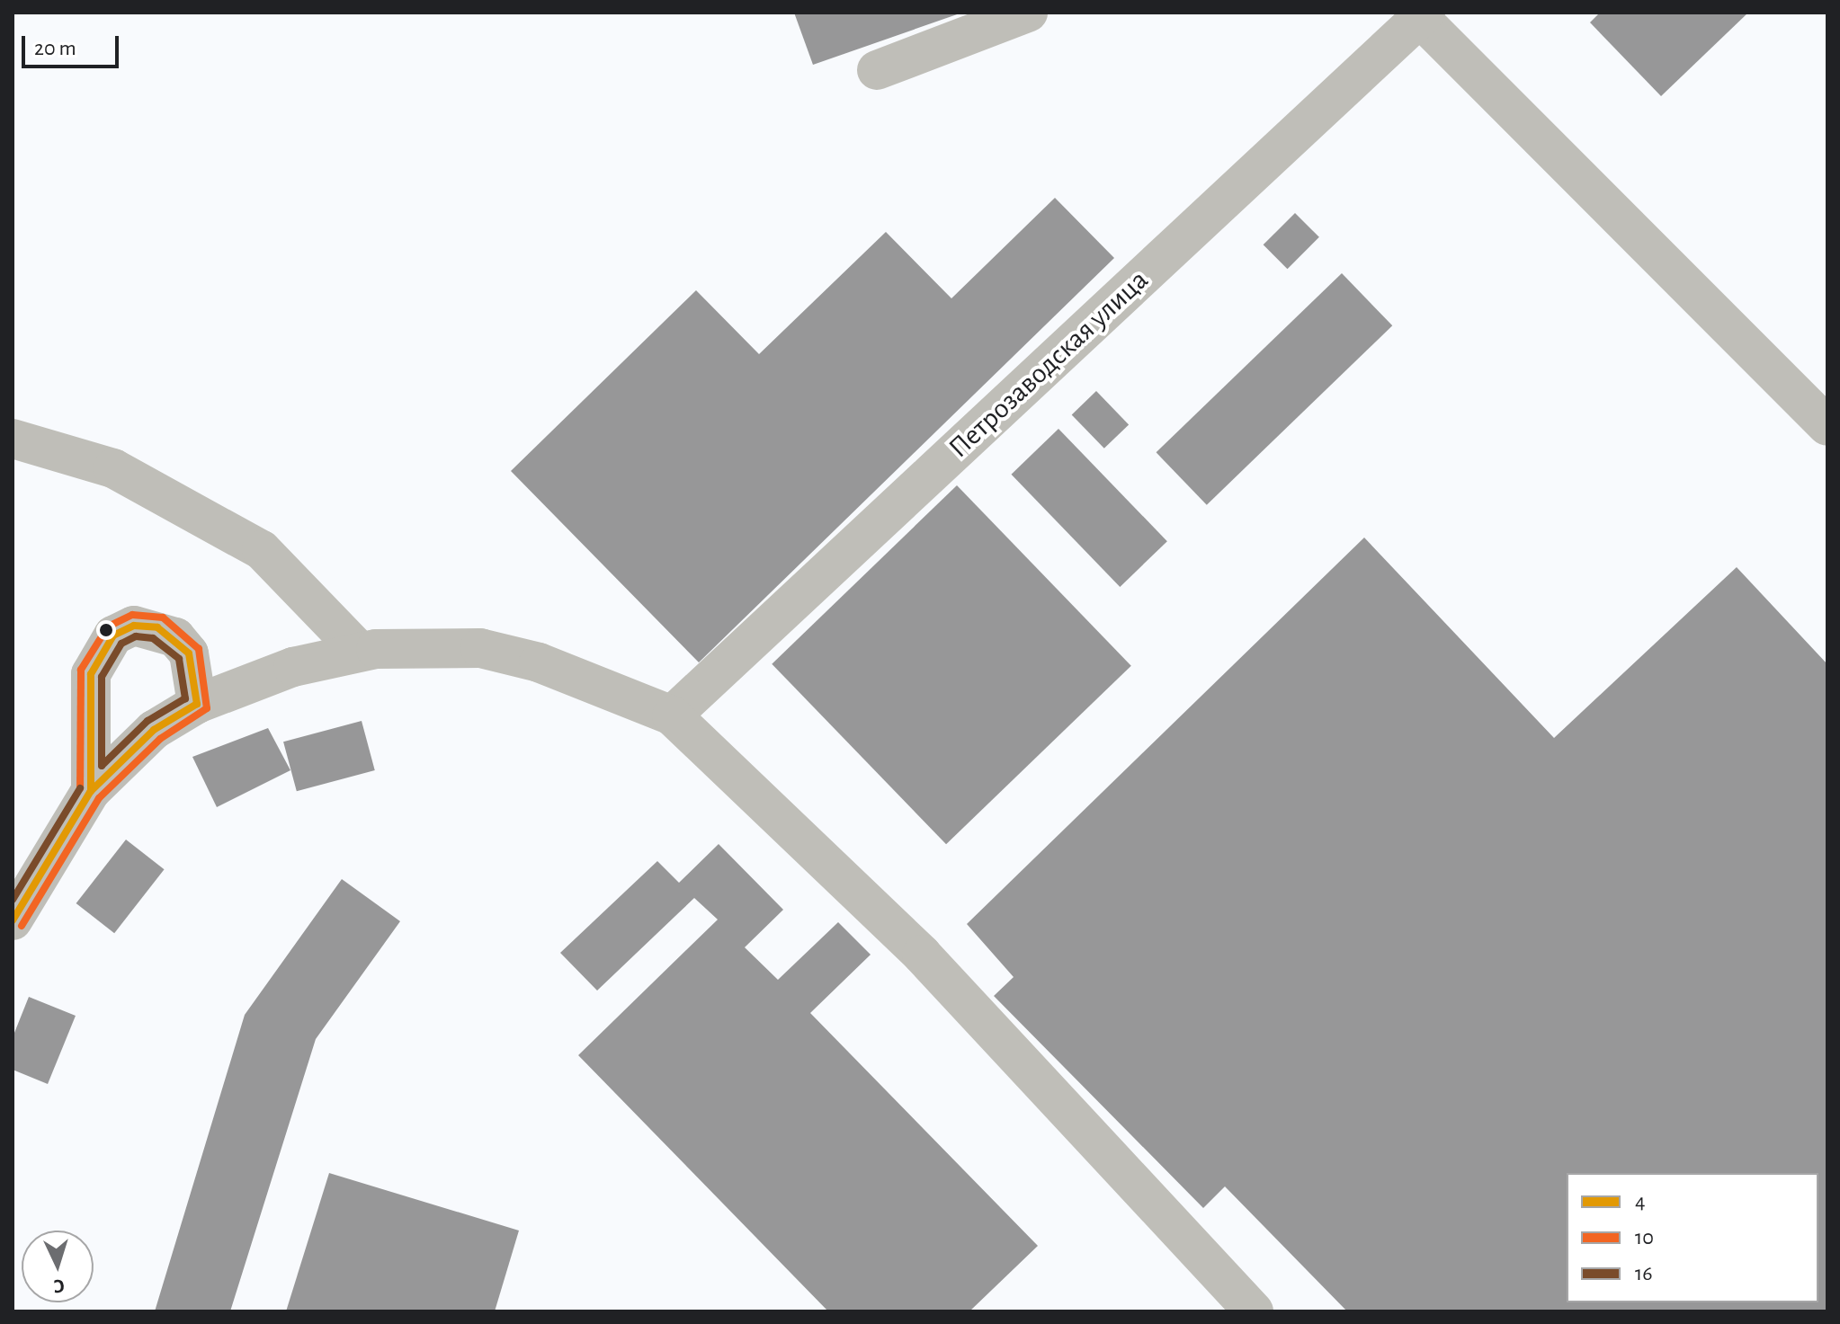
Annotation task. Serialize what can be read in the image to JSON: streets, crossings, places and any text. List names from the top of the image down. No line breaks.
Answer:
{"streets":{"street":["Петрозаводская улица"]},"lines":["transit line 10","transit line 4","transit line 16"],"legend":["4","10","16"],"scale_bar":"20 m","north":"bottom"}
